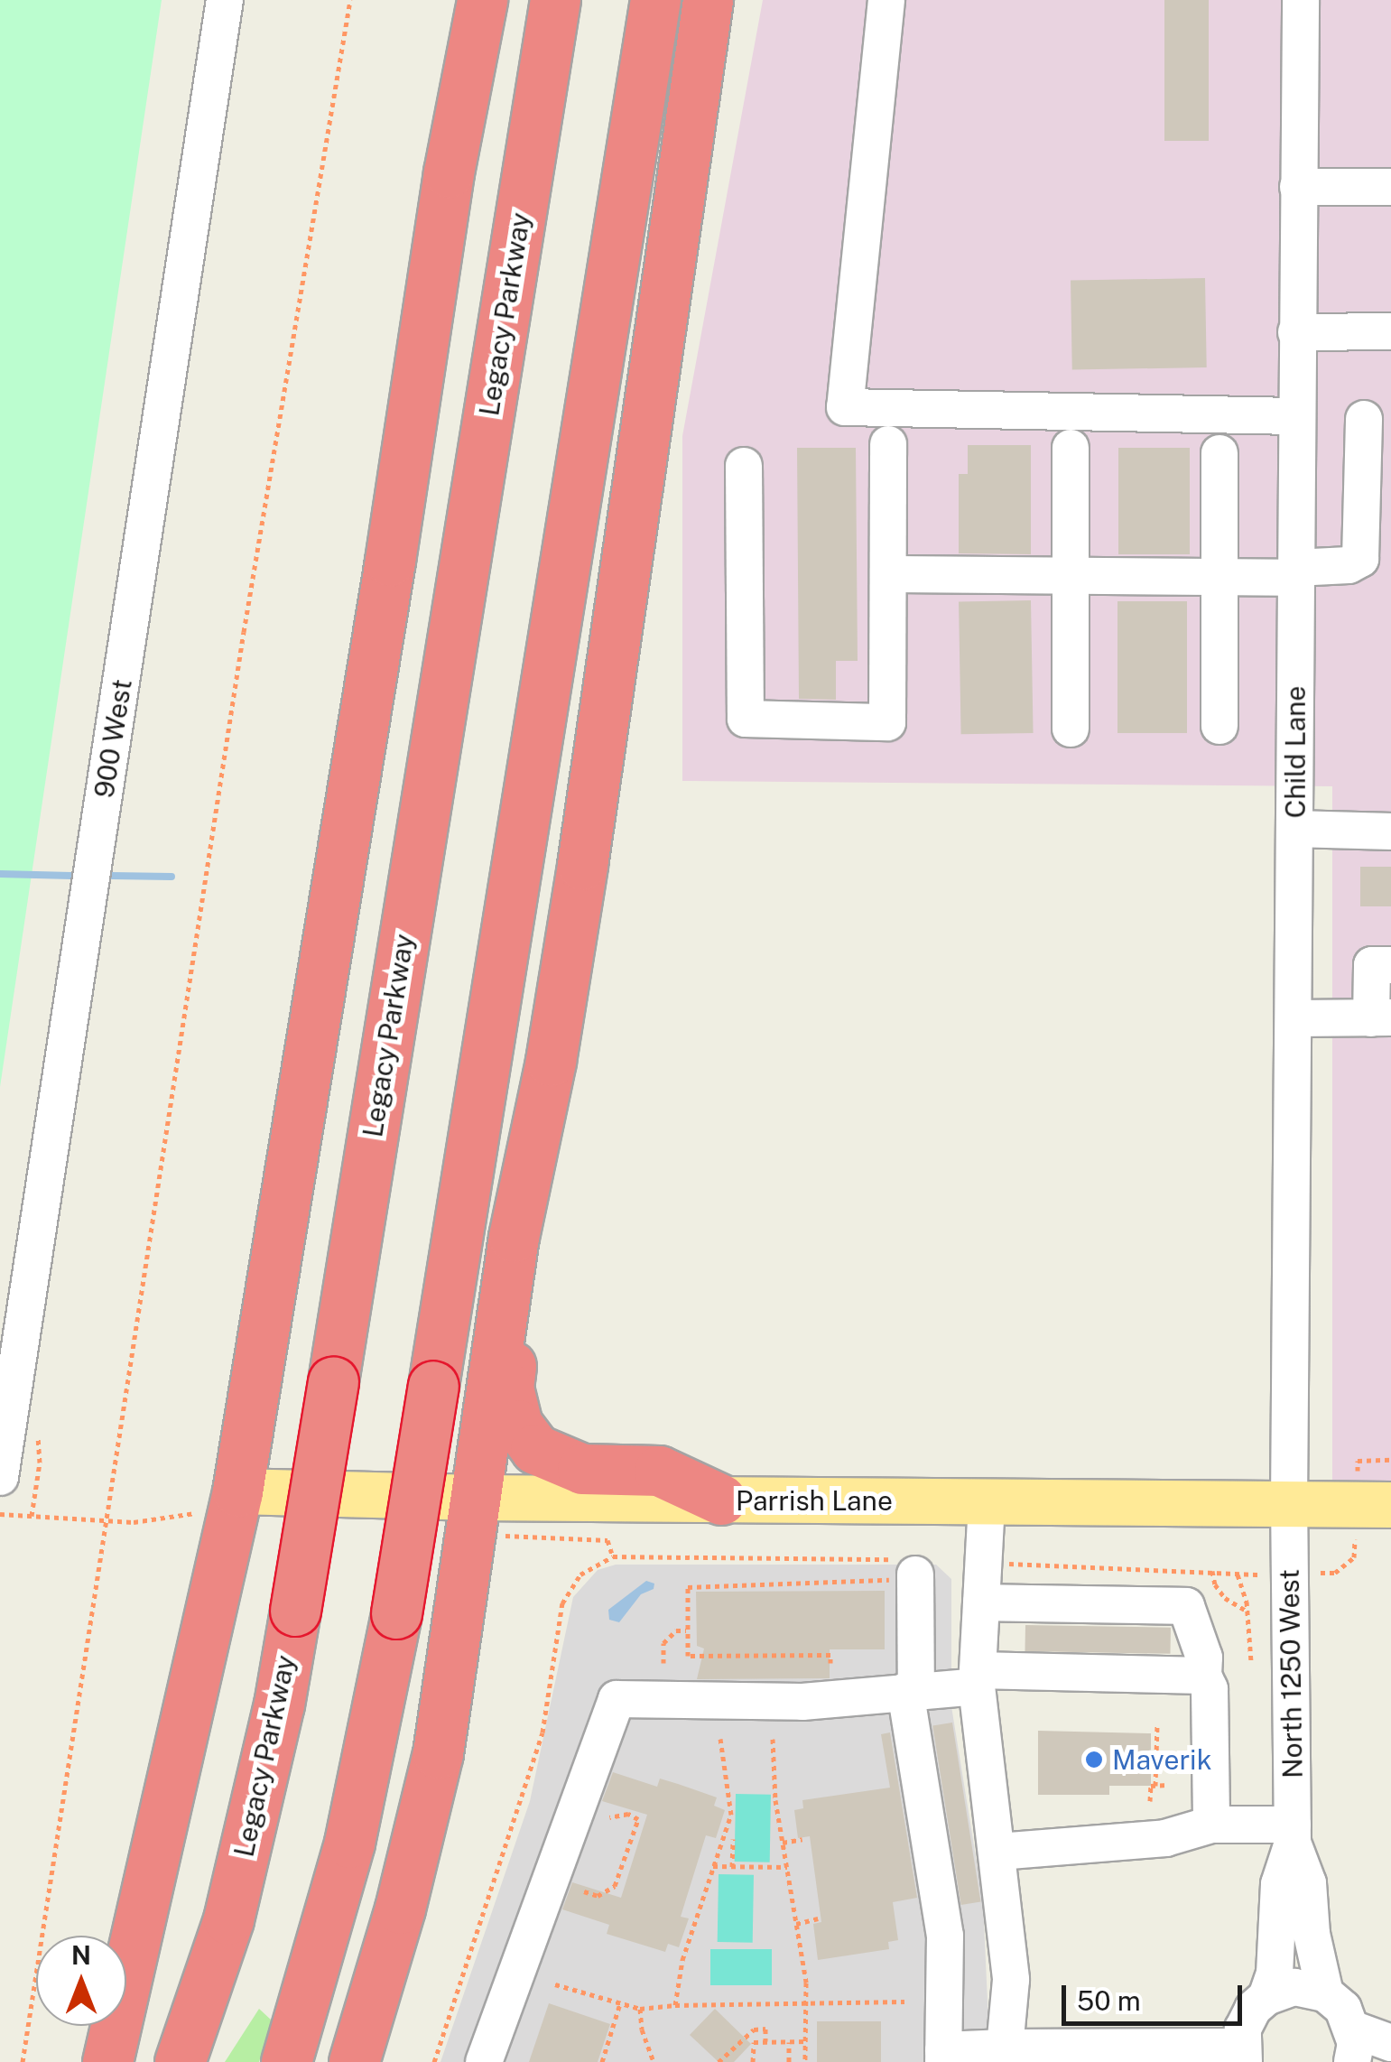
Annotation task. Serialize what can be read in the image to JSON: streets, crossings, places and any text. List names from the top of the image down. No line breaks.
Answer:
{"streets":{"highway":["Legacy Parkway"],"main road":["Parrish Lane"],"street":["900 West","Child Lane","North 1250 West"]},"crossings":[["Child Lane","Parrish Lane"],["Child Lane","North 1250 West"],["Parrish Lane","North 1250 West"]],"places":["Maverik"],"scale_bar":"50 m","north":"top"}
